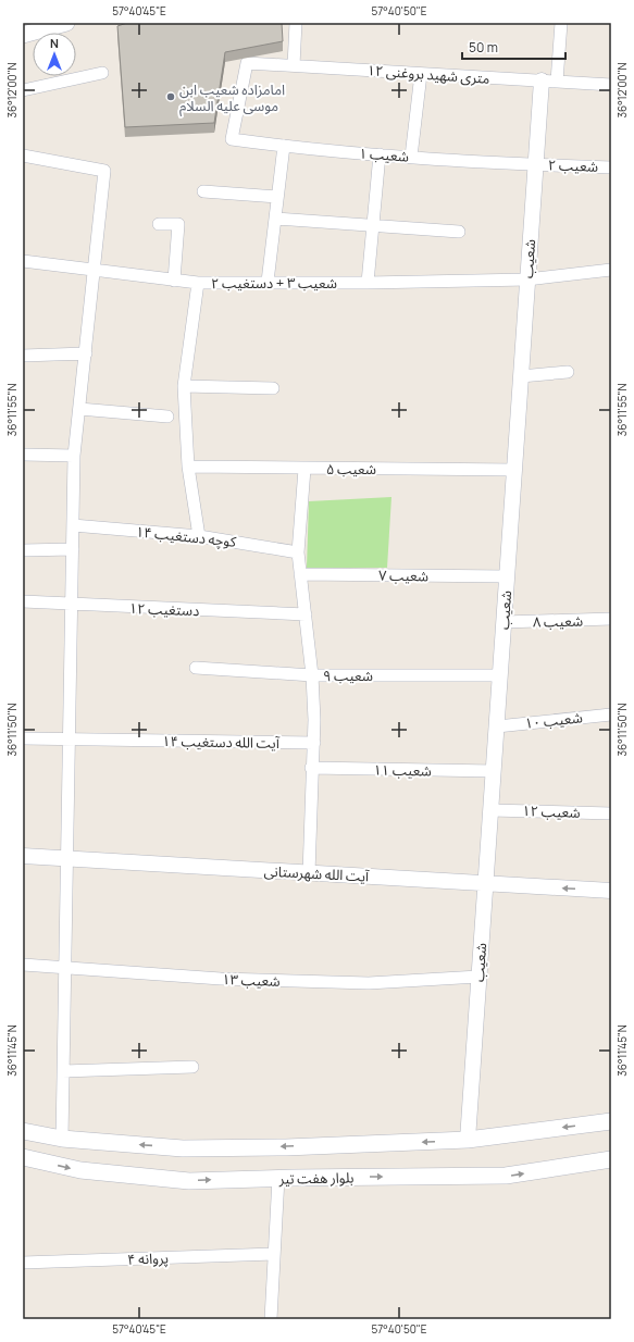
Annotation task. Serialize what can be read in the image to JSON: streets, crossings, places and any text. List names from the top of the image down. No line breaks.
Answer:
{"streets":{"main road":["بلوار هفت تیر"],"street":["۱۲ متری شهید بروغنی","شعیب ۱","شعیب ۲","شعیب","شعیب ۳ + دستغیب ۲","شعیب ۵","کوچه دستغیب ۱۴","شعیب ۷","دستغیب ۱۲","شعیب ۸","شعیب ۹","شعیب ۱۰","آیت الله دستغیب ۱۴","شعیب ۱۱","شعیب ۱۲","آیت الله شهرستانی","شعیب ۱۳","پروانه ۴"]},"crossings":[["۱۲ متری شهید بروغنی","شعیب ۱"],["۱۲ متری شهید بروغنی","شعیب"],["شعیب ۱","شعیب ۲"],["شعیب ۱","شعیب"],["شعیب ۲","شعیب"],["شعیب","شعیب ۳ + دستغیب ۲"],["شعیب","شعیب ۵"],["شعیب","شعیب ۷"],["شعیب","شعیب ۸"],["شعیب","شعیب ۹"],["شعیب","شعیب ۱۰"],["شعیب","شعیب ۱۱"],["شعیب","شعیب ۱۲"],["شعیب","آیت الله شهرستانی"],["شعیب","شعیب ۱۳"]],"places":["امامزاده شعیب ابن موسی علیه السلام"],"scale_bar":"50 m","north":"top","coordinates":["57°40'45\"E","57°40'50\"E","36°12'00\"N","36°11'55\"N","36°11'50\"N","36°11'45\"N"]}
